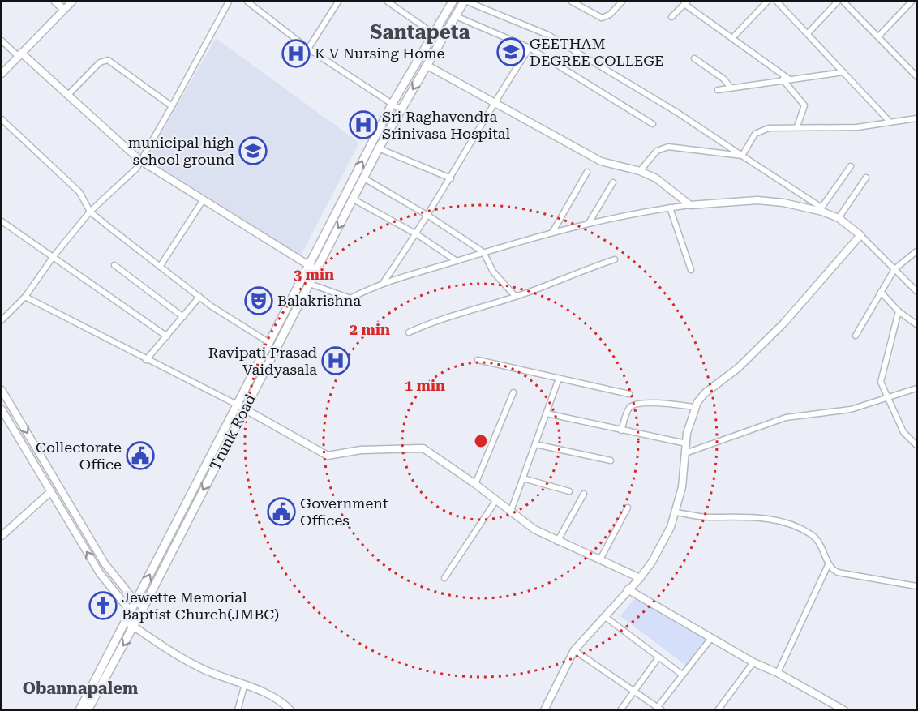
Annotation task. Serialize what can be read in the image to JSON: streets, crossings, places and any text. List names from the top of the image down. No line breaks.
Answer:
{"streets":{"main road":["Trunk Road"]},"districts":["Santapeta","Obannapalem"],"places":{"school or university":["GEETHAM DEGREE COLLEGE","municipal high school ground"],"hospital":["K V Nursing Home","Sri Raghavendra Srinivasa Hospital","Ravipati Prasad Vaidyasala"],"theatre":["Balakrishna"],"public building":["Collectorate Office","Government Offices"],"church":["Jewette Memorial Baptist Church(JMBC)"]},"rings":["3 min","2 min","1 min"]}
